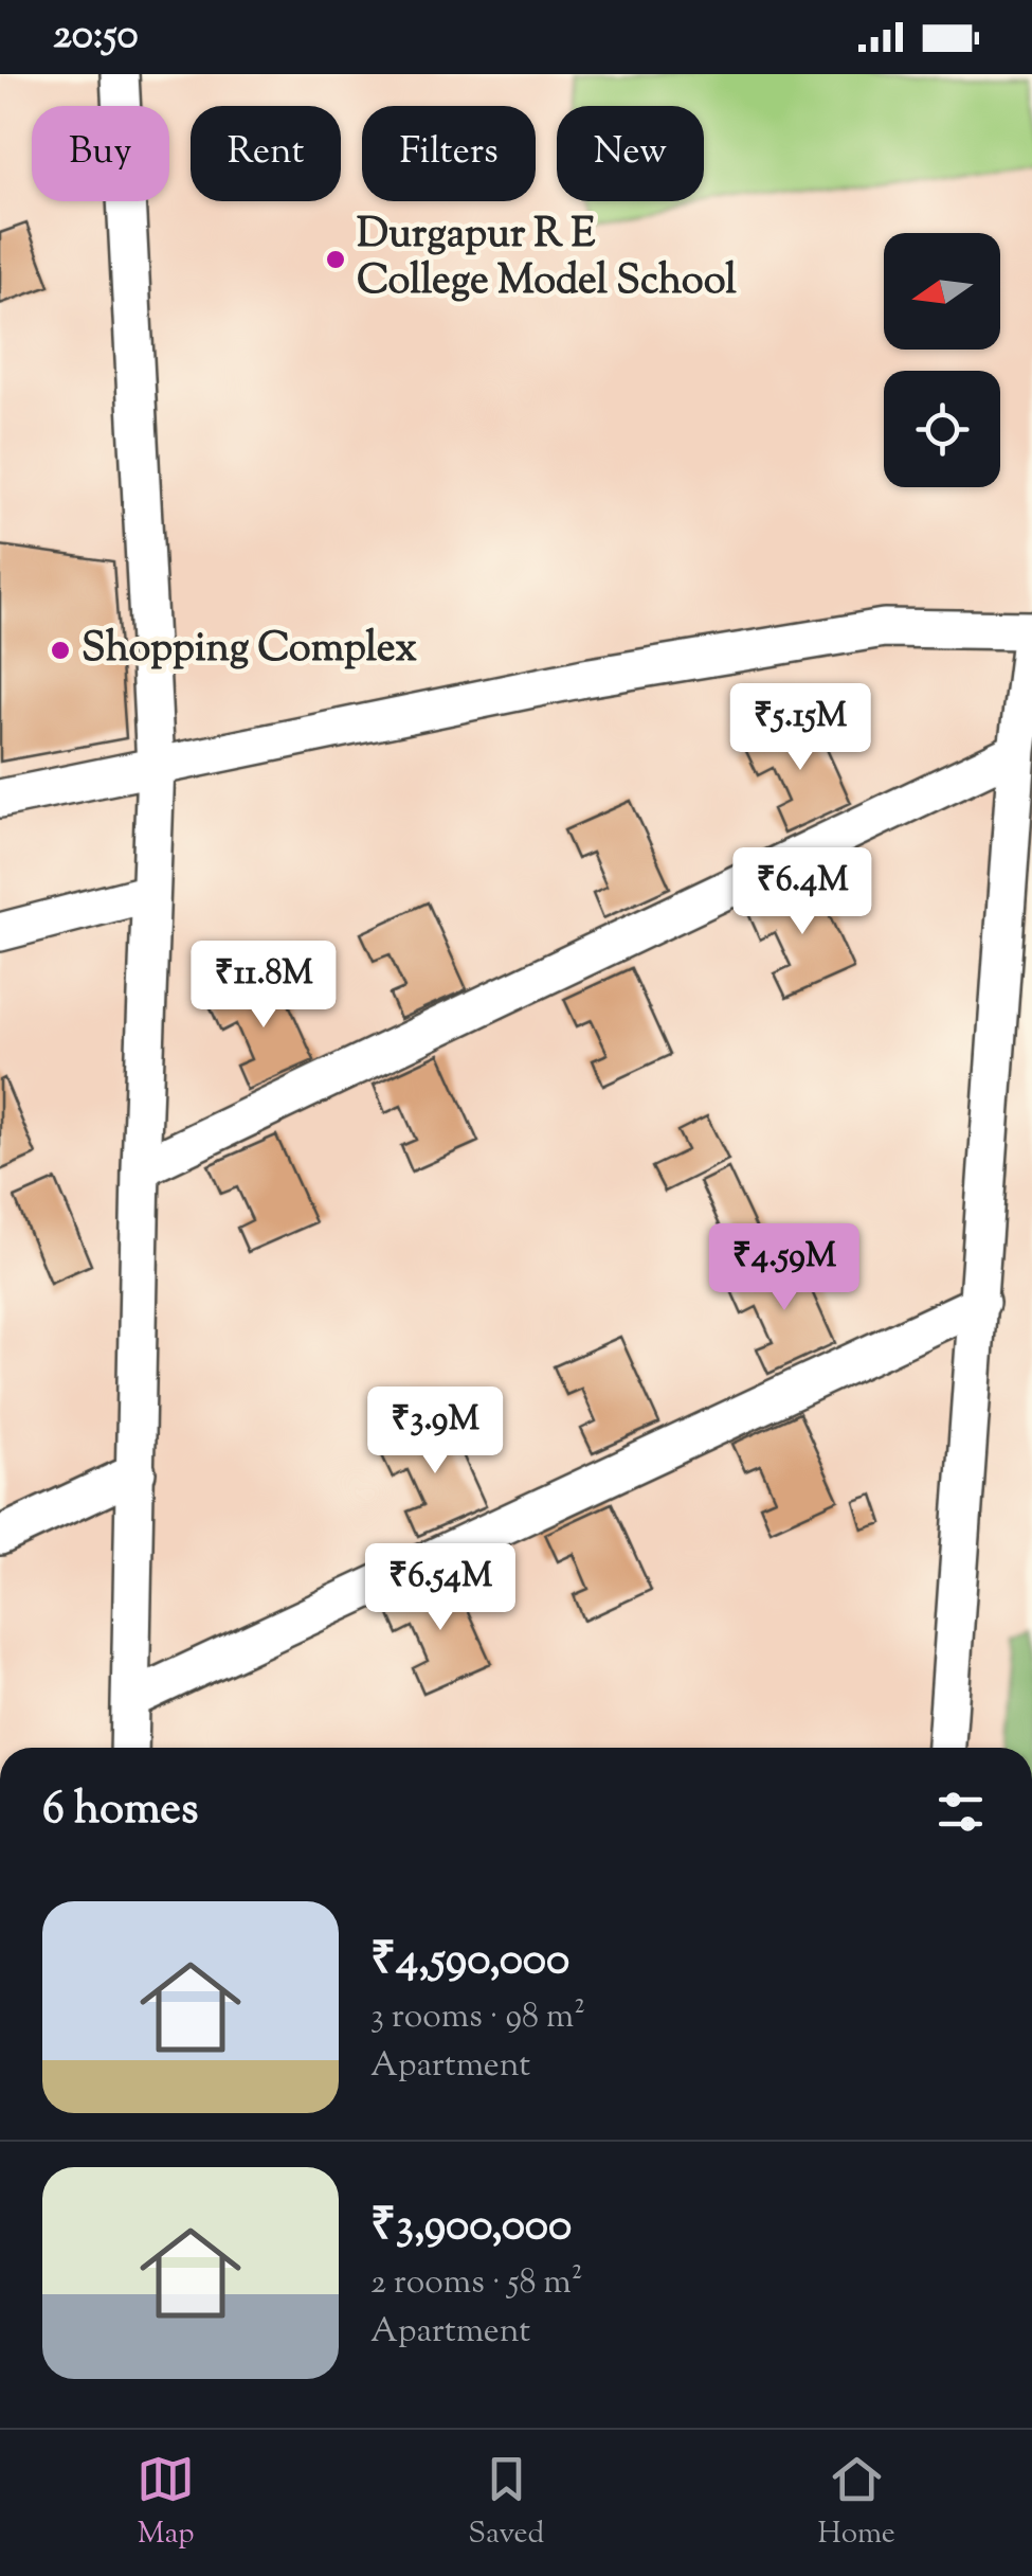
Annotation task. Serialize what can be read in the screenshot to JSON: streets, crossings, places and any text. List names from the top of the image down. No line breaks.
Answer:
{"places":["Durgapur R E College Model School","Shopping Complex"],"north":"left","page":{"status":"20:50","chip":["Buy","Rent","Filters","New"],"price":["₹5.15M","₹6.4M","₹11.8M","₹4.59M","₹3.9M","₹6.54M"],"heading":"6 homes","list":[{"name":"₹4,590,000","note":"3 rooms · 98 m² · Apartment"},{"name":"₹3,900,000","note":"2 rooms · 58 m² · Apartment"}],"tabs":["Map","Saved","Home"]}}
